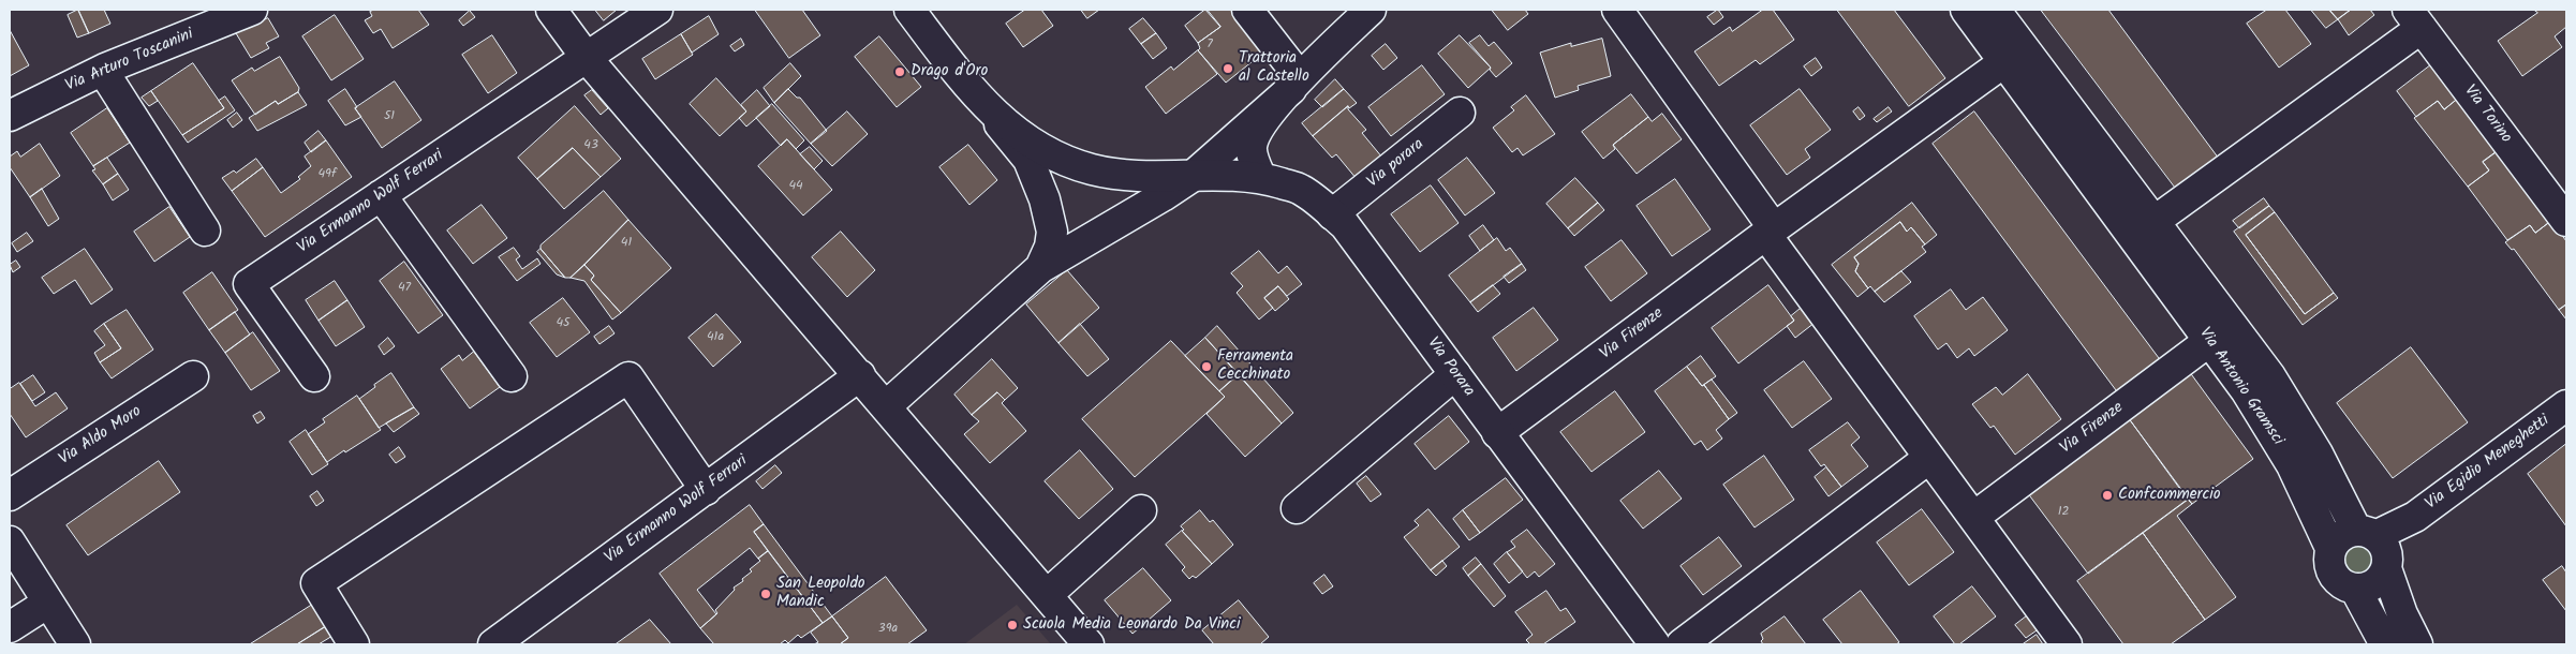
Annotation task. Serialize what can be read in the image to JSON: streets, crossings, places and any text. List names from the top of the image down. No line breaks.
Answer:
{"streets":{"street":["Via Arturo Toscanini","Via Torino","Via porara","Via Ermanno Wolf Ferrari","Via Firenze","Via Porara","Via Antonio Gramsci","Via Aldo Moro","Via Egidio Meneghetti"]},"crossings":[["Via porara","Via Porara"],["Via Firenze","Via Porara"],["Via Firenze","Via Antonio Gramsci"],["Via Antonio Gramsci","Via Egidio Meneghetti"]],"places":["Trattoria al Castello","Drago d'Oro","Ferramenta Cecchinato","Confcommercio","San Leopoldo Mandic","Scuola Media Leonardo Da Vinci"],"house_numbers":["7","51","43","49f","44","41","47","45","41a","12","39a"]}
